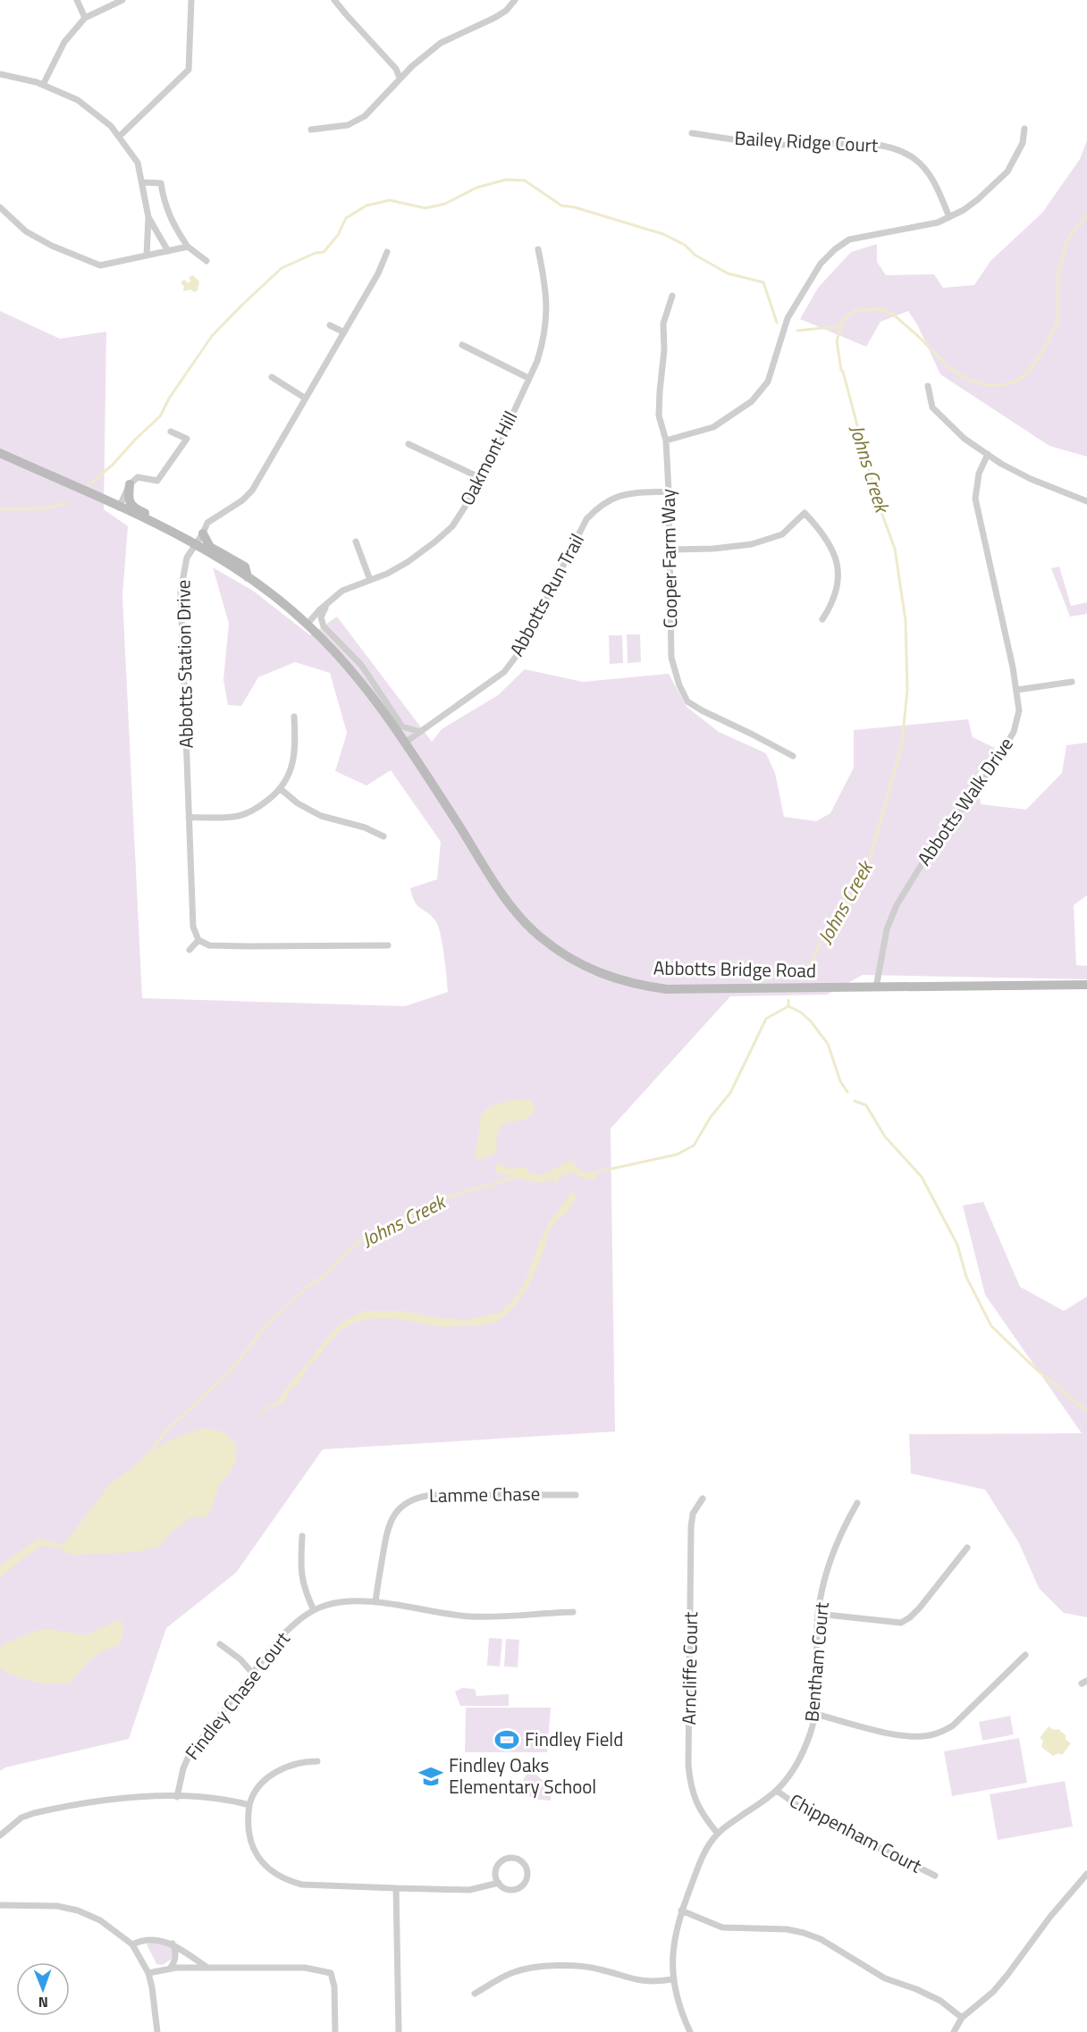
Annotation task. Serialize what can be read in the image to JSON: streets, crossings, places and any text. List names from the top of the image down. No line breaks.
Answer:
{"streets":{"main road":["Abbotts Bridge Road"],"street":["Bailey Ridge Court","Oakmont Hill","Cooper Farm Way","Abbotts Run Trail","Abbotts Station Drive","Abbotts Walk Drive","Lamme Chase","Bentham Court","Arncliffe Court","Findley Chase Court","Chippenham Court"]},"crossings":[["Oakmont Hill","Abbotts Bridge Road"],["Cooper Farm Way","Abbotts Run Trail"],["Abbotts Run Trail","Abbotts Bridge Road"],["Abbotts Station Drive","Abbotts Bridge Road"],["Abbotts Walk Drive","Abbotts Bridge Road"],["Lamme Chase","Findley Chase Court"],["Bentham Court","Arncliffe Court"],["Bentham Court","Chippenham Court"]],"water":["Johns Creek"],"places":{"sports":["Findley Field"],"school or university":["Findley Oaks Elementary School"]},"north":"bottom"}
